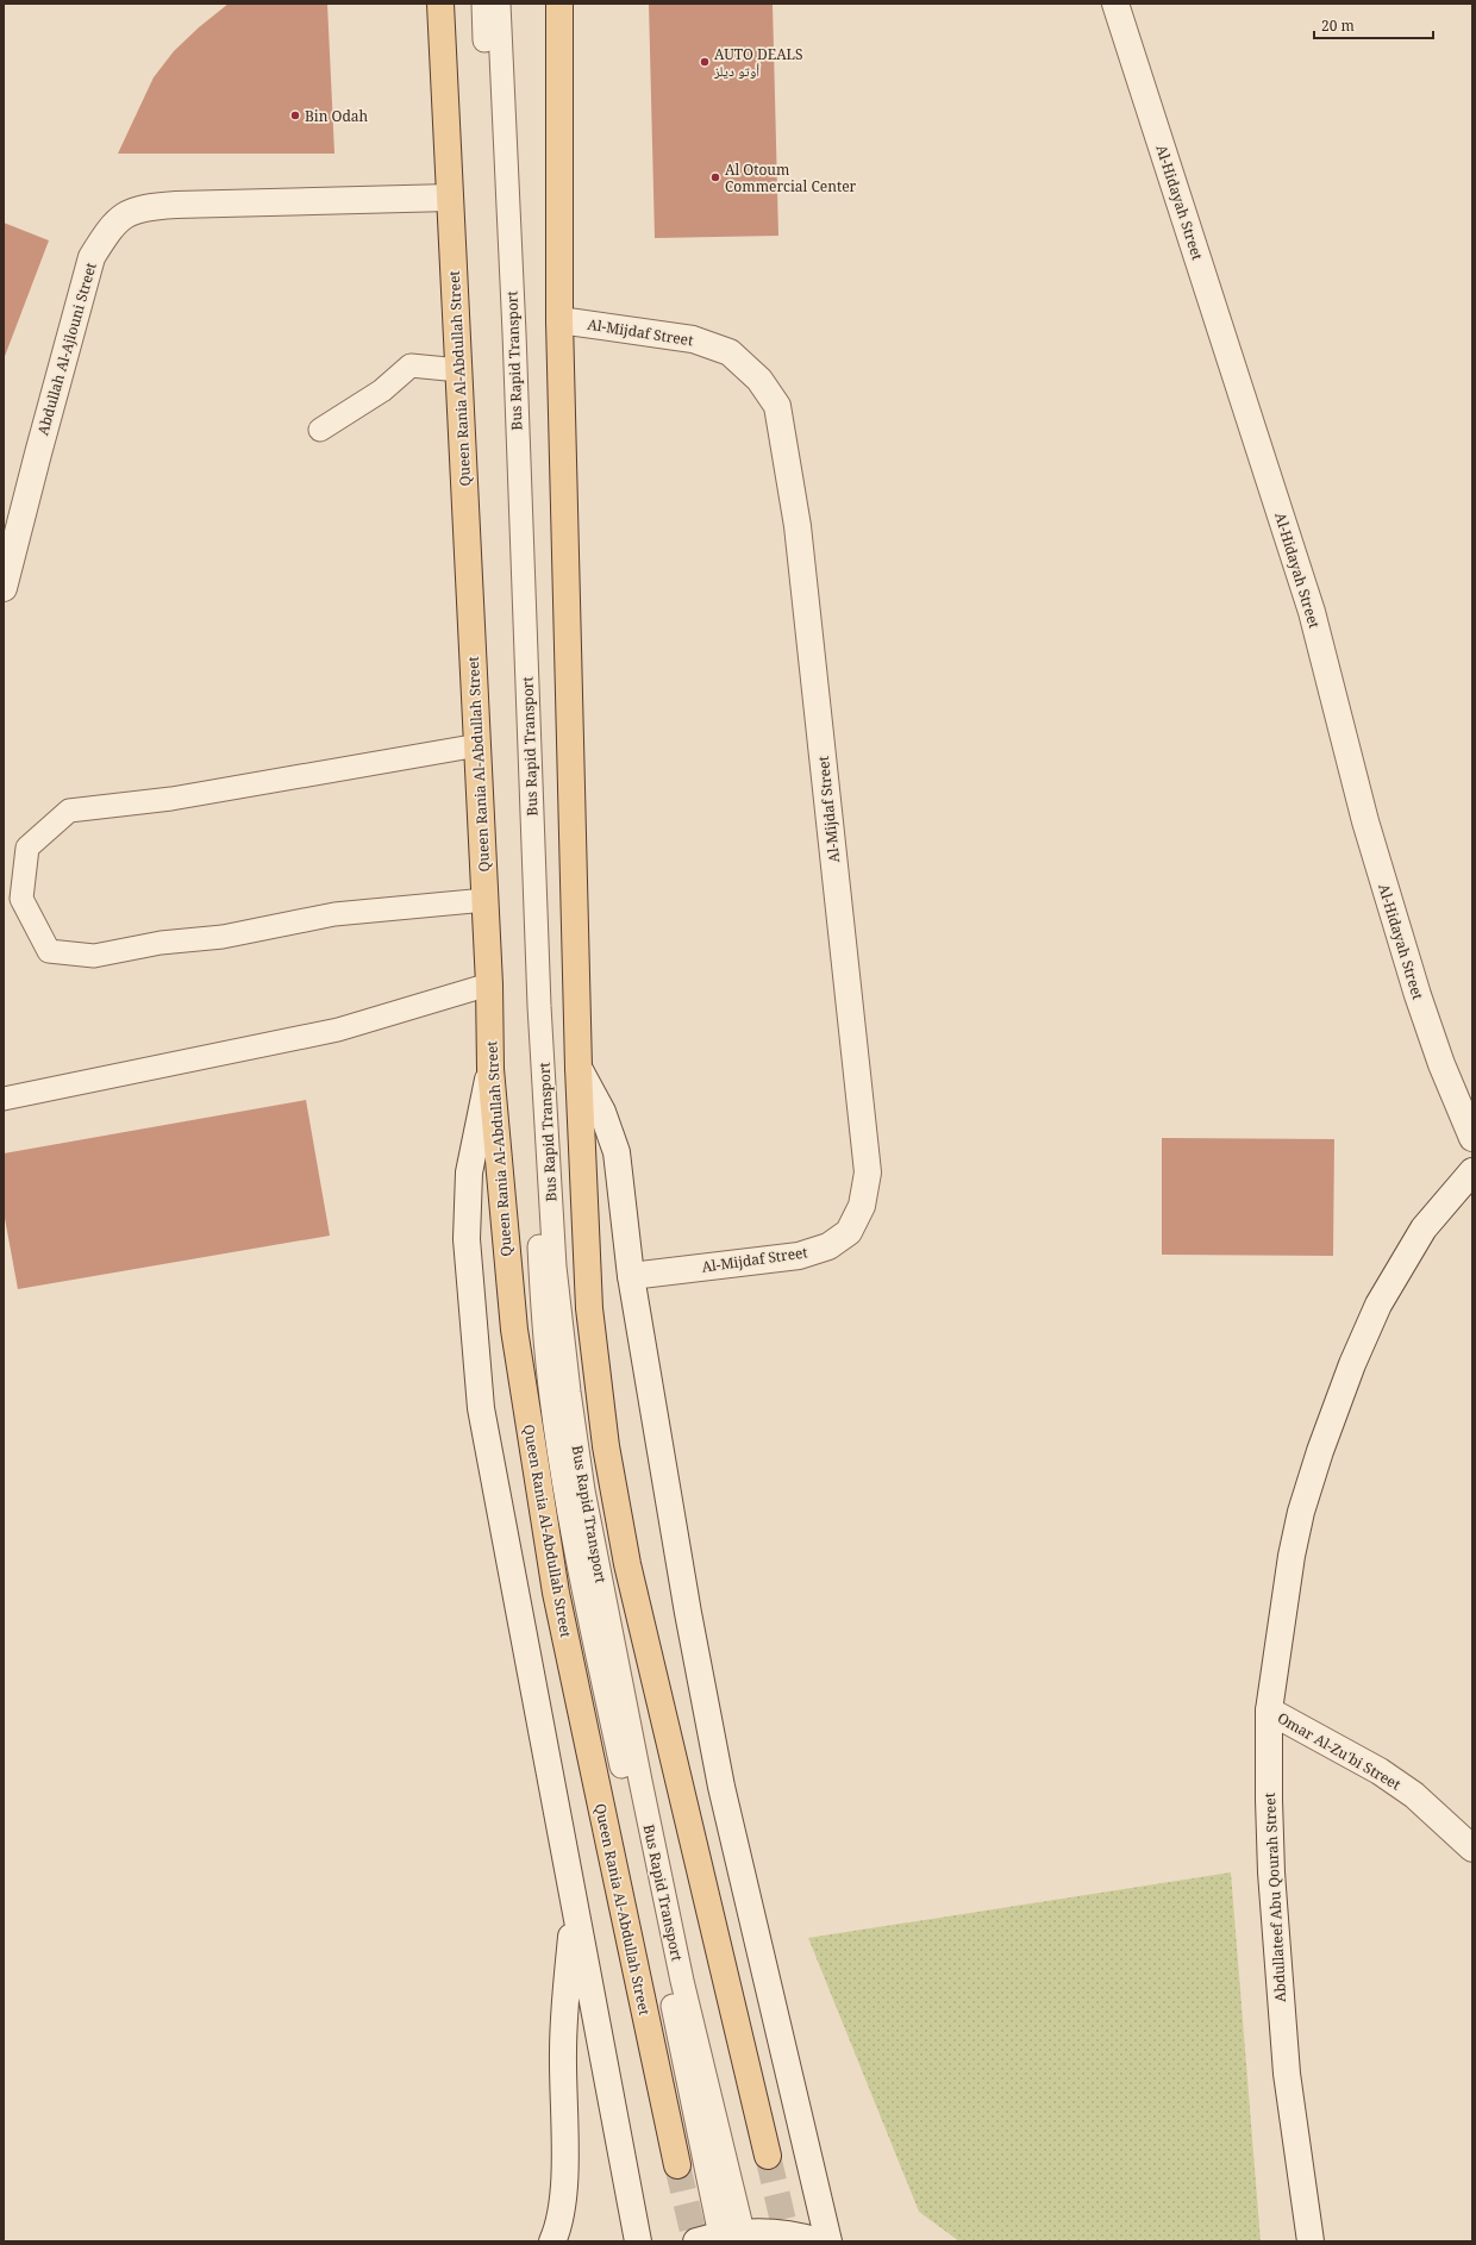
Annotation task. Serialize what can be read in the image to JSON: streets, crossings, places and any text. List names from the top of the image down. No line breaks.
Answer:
{"streets":{"main road":["Queen Rania Al-Abdullah Street"],"street":["Al-Hidayah Street","Al-Mijdaf Street","Abdullah Al-Ajlouni Street","Omar Al-Zu'bi Street","Abdullateef Abu Qourah Street"],"lane":["Bus Rapid Transport"]},"crossings":[["Abdullah Al-Ajlouni Street","Queen Rania Al-Abdullah Street"],["Omar Al-Zu'bi Street","Abdullateef Abu Qourah Street"]],"places":["AUTO DEALS أوتو ديلز","Bin Odah","Al Otoum Commercial Center"],"scale_bar":"20 m"}
